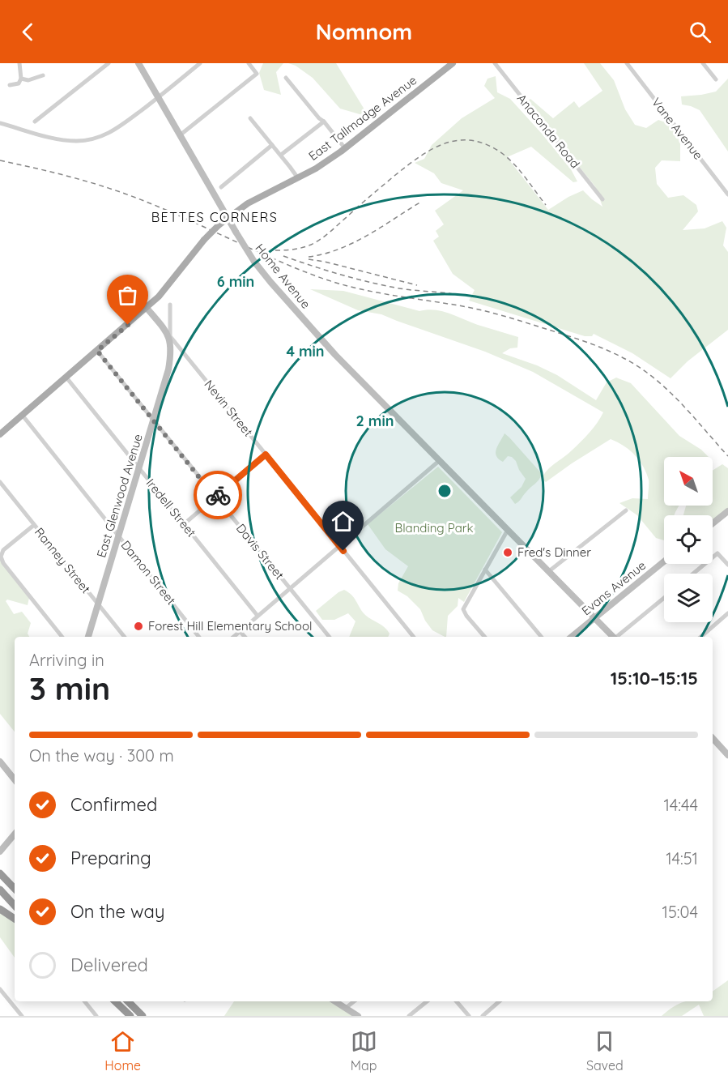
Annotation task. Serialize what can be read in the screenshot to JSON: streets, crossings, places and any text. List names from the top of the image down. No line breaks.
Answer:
{"streets":{"main road":["East Tallmadge Avenue"],"street":["Vane Avenue","Anaconda Road","Home Avenue","Nevin Street","East Glenwood Avenue","Iredell Street","Davis Street","Ranney Street","Damon Street","Evans Avenue"]},"crossings":[["East Tallmadge Avenue","Home Avenue"],["East Tallmadge Avenue","Iredell Street"],["East Tallmadge Avenue","Davis Street"],["East Tallmadge Avenue","Damon Street"],["Home Avenue","Evans Avenue"],["Nevin Street","East Glenwood Avenue"],["East Glenwood Avenue","Iredell Street"],["East Glenwood Avenue","Davis Street"],["East Glenwood Avenue","Ranney Street"],["East Glenwood Avenue","Damon Street"]],"districts":["BETTES CORNERS"],"parks":["Blanding Park"],"places":["Fred's Dinner","Forest Hill Elementary School"],"north":"top left","page":{"header":"Nomnom","heading":["3 min","Arriving in","15:10–15:15"],"bar":"On the way · 300 m","list":[["Confirmed","14:44"],["Preparing","14:51"],["On the way","15:04"],"Delivered"],"tabs":["Home","Map","Saved"]},"rings":["6 min","4 min","2 min"]}
